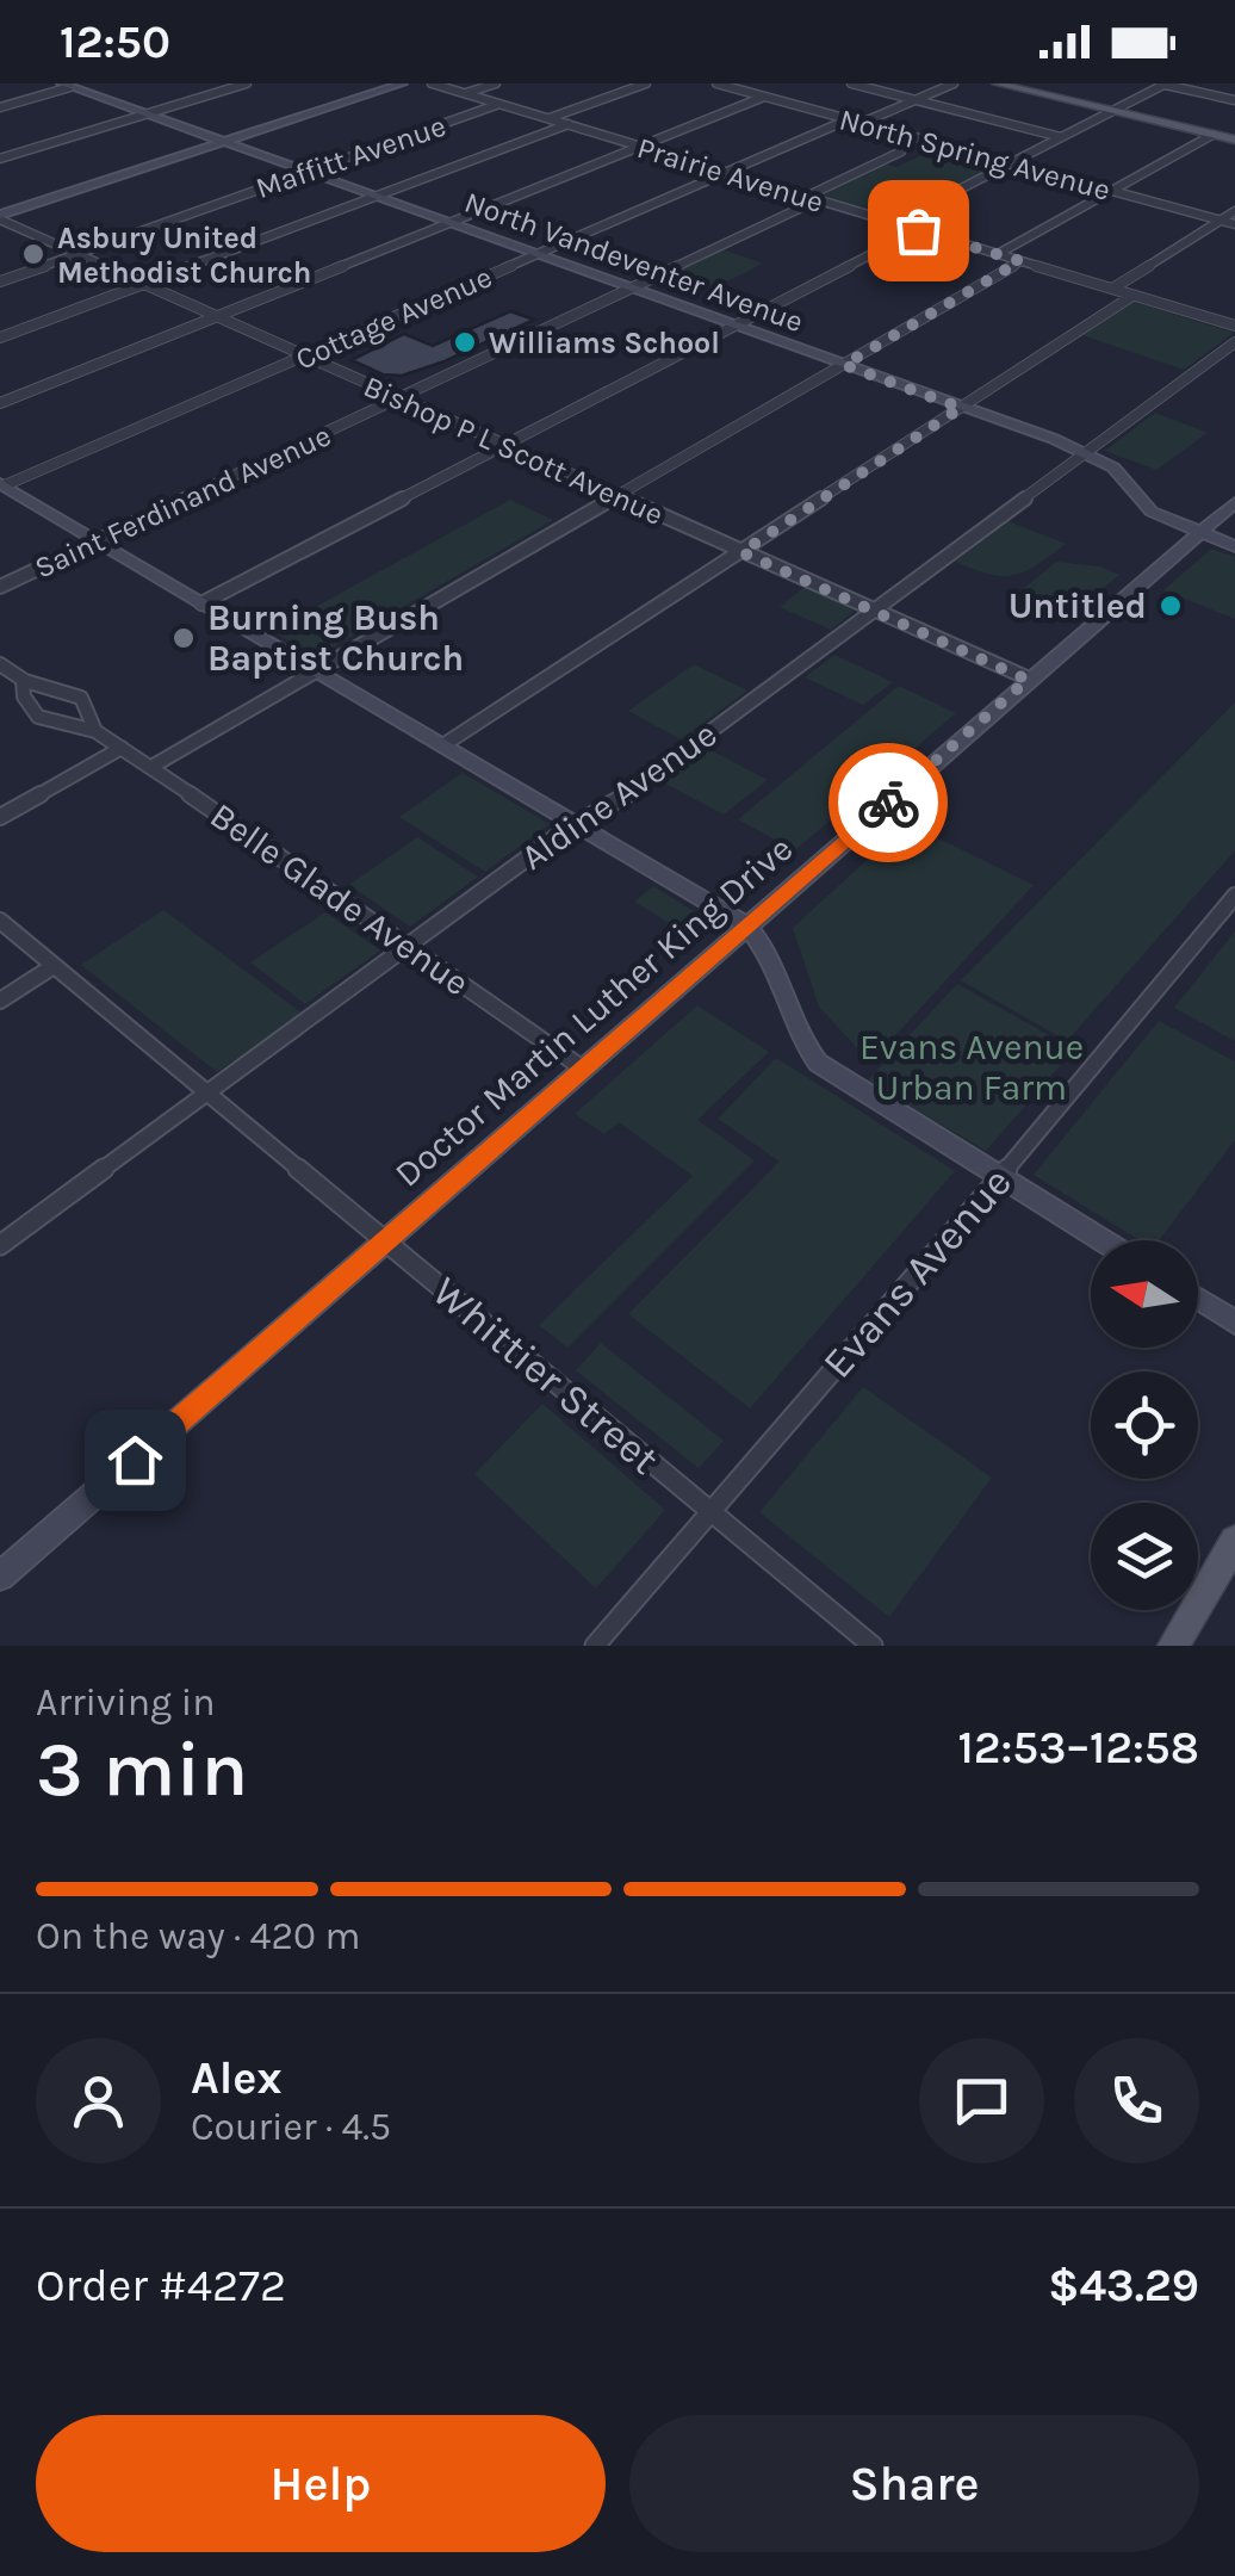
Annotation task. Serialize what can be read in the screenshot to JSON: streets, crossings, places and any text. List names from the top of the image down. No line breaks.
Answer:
{"streets":{"main road":["North Vandeventer Avenue","Doctor Martin Luther King Drive"],"street":["North Spring Avenue","Maffitt Avenue","Prairie Avenue","Cottage Avenue","Bishop P L Scott Avenue","Saint Ferdinand Avenue","Aldine Avenue","Belle Glade Avenue","Evans Avenue","Whittier Street"]},"crossings":[["North Spring Avenue","Cottage Avenue"],["Maffitt Avenue","Prairie Avenue"],["Maffitt Avenue","North Vandeventer Avenue"],["Maffitt Avenue","Bishop P L Scott Avenue"],["Prairie Avenue","Cottage Avenue"],["Prairie Avenue","Saint Ferdinand Avenue"],["North Vandeventer Avenue","Cottage Avenue"],["North Vandeventer Avenue","Saint Ferdinand Avenue"],["North Vandeventer Avenue","Aldine Avenue"],["North Vandeventer Avenue","Doctor Martin Luther King Drive"],["Cottage Avenue","Bishop P L Scott Avenue"],["Bishop P L Scott Avenue","Saint Ferdinand Avenue"],["Bishop P L Scott Avenue","Aldine Avenue"],["Bishop P L Scott Avenue","Doctor Martin Luther King Drive"],["Aldine Avenue","Belle Glade Avenue"],["Aldine Avenue","Whittier Street"],["Belle Glade Avenue","Doctor Martin Luther King Drive"],["Doctor Martin Luther King Drive","Whittier Street"],["Evans Avenue","Whittier Street"]],"parks":["Evans Avenue Urban Farm"],"places":["Asbury United Methodist Church","Williams School","Untitled","Burning Bush Baptist Church"],"north":"left","page":{"status":"12:50","heading":["3 min","Arriving in","12:53–12:58"],"panel":["Alex","Courier · 4.5","Order #4272","$43.29"],"bar":"On the way · 420 m","buttons":["Help","Share"]}}
